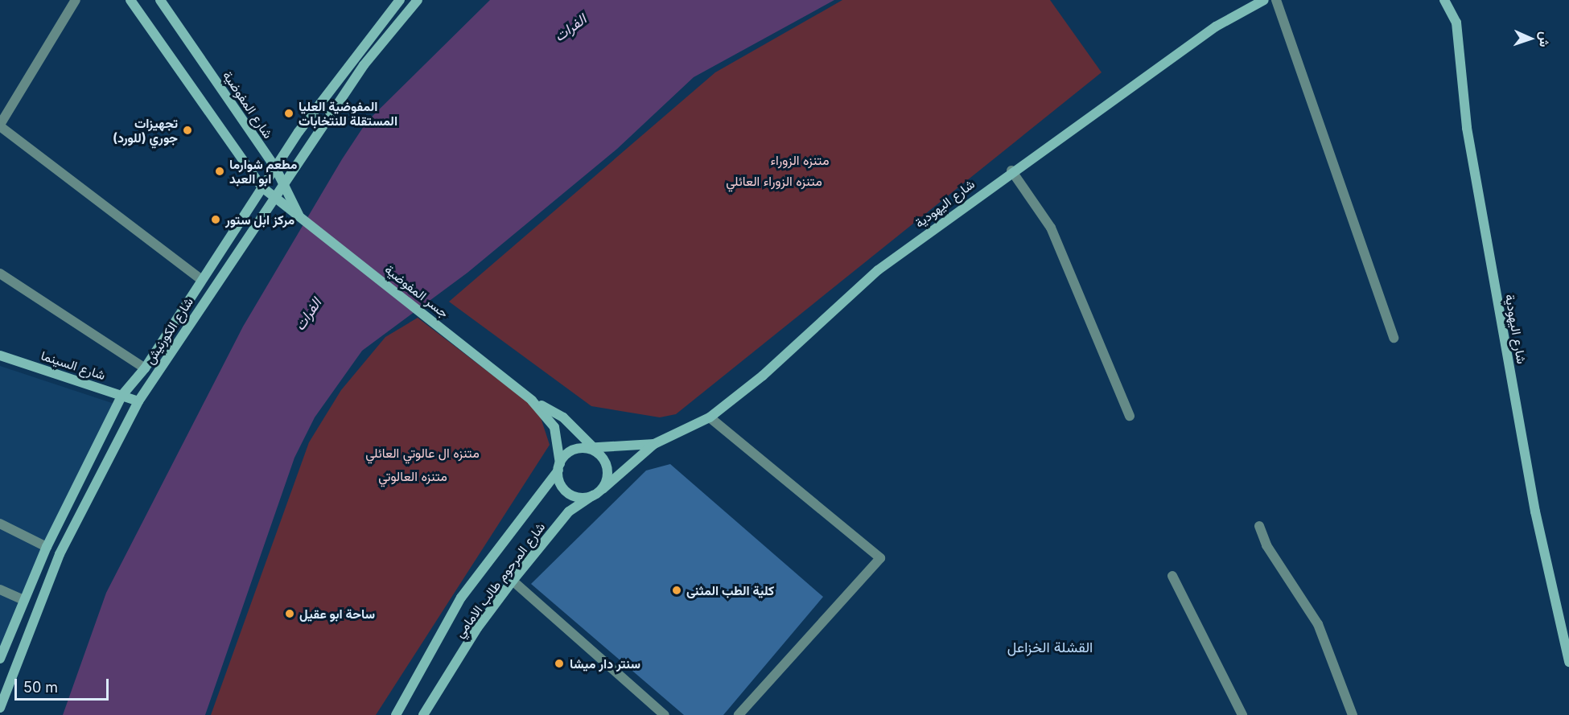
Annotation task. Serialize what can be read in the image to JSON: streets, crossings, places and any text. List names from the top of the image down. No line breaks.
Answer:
{"streets":{"street":["شارع المفوضية","شارع اليهودية","جسر المفوضية","شارع الكورنيش","شارع السينما","شارع المرحوم طالب الامامي"]},"crossings":[["شارع المفوضية","جسر المفوضية"],["شارع المفوضية","شارع الكورنيش"],["شارع اليهودية","شارع المرحوم طالب الامامي"],["شارع الكورنيش","شارع السينما"]],"districts":["القشلة الخزاعل"],"water":["الفرات"],"parks":["متنزه الزوراء","متنزه الزوراء العائلي","متنزه ال عالوتي العائلي","متنزه العالوتي"],"places":["المفوضية العليا المستقلة للنتخابات","تجهيزات جوري (للورد)","مطعم شوارما ابو العبد","مركز ابل ستور","كلية الطب المثنى","ساحة ابو عقيل","سنتر دار ميشا"],"scale_bar":"50 m","north":"right"}
